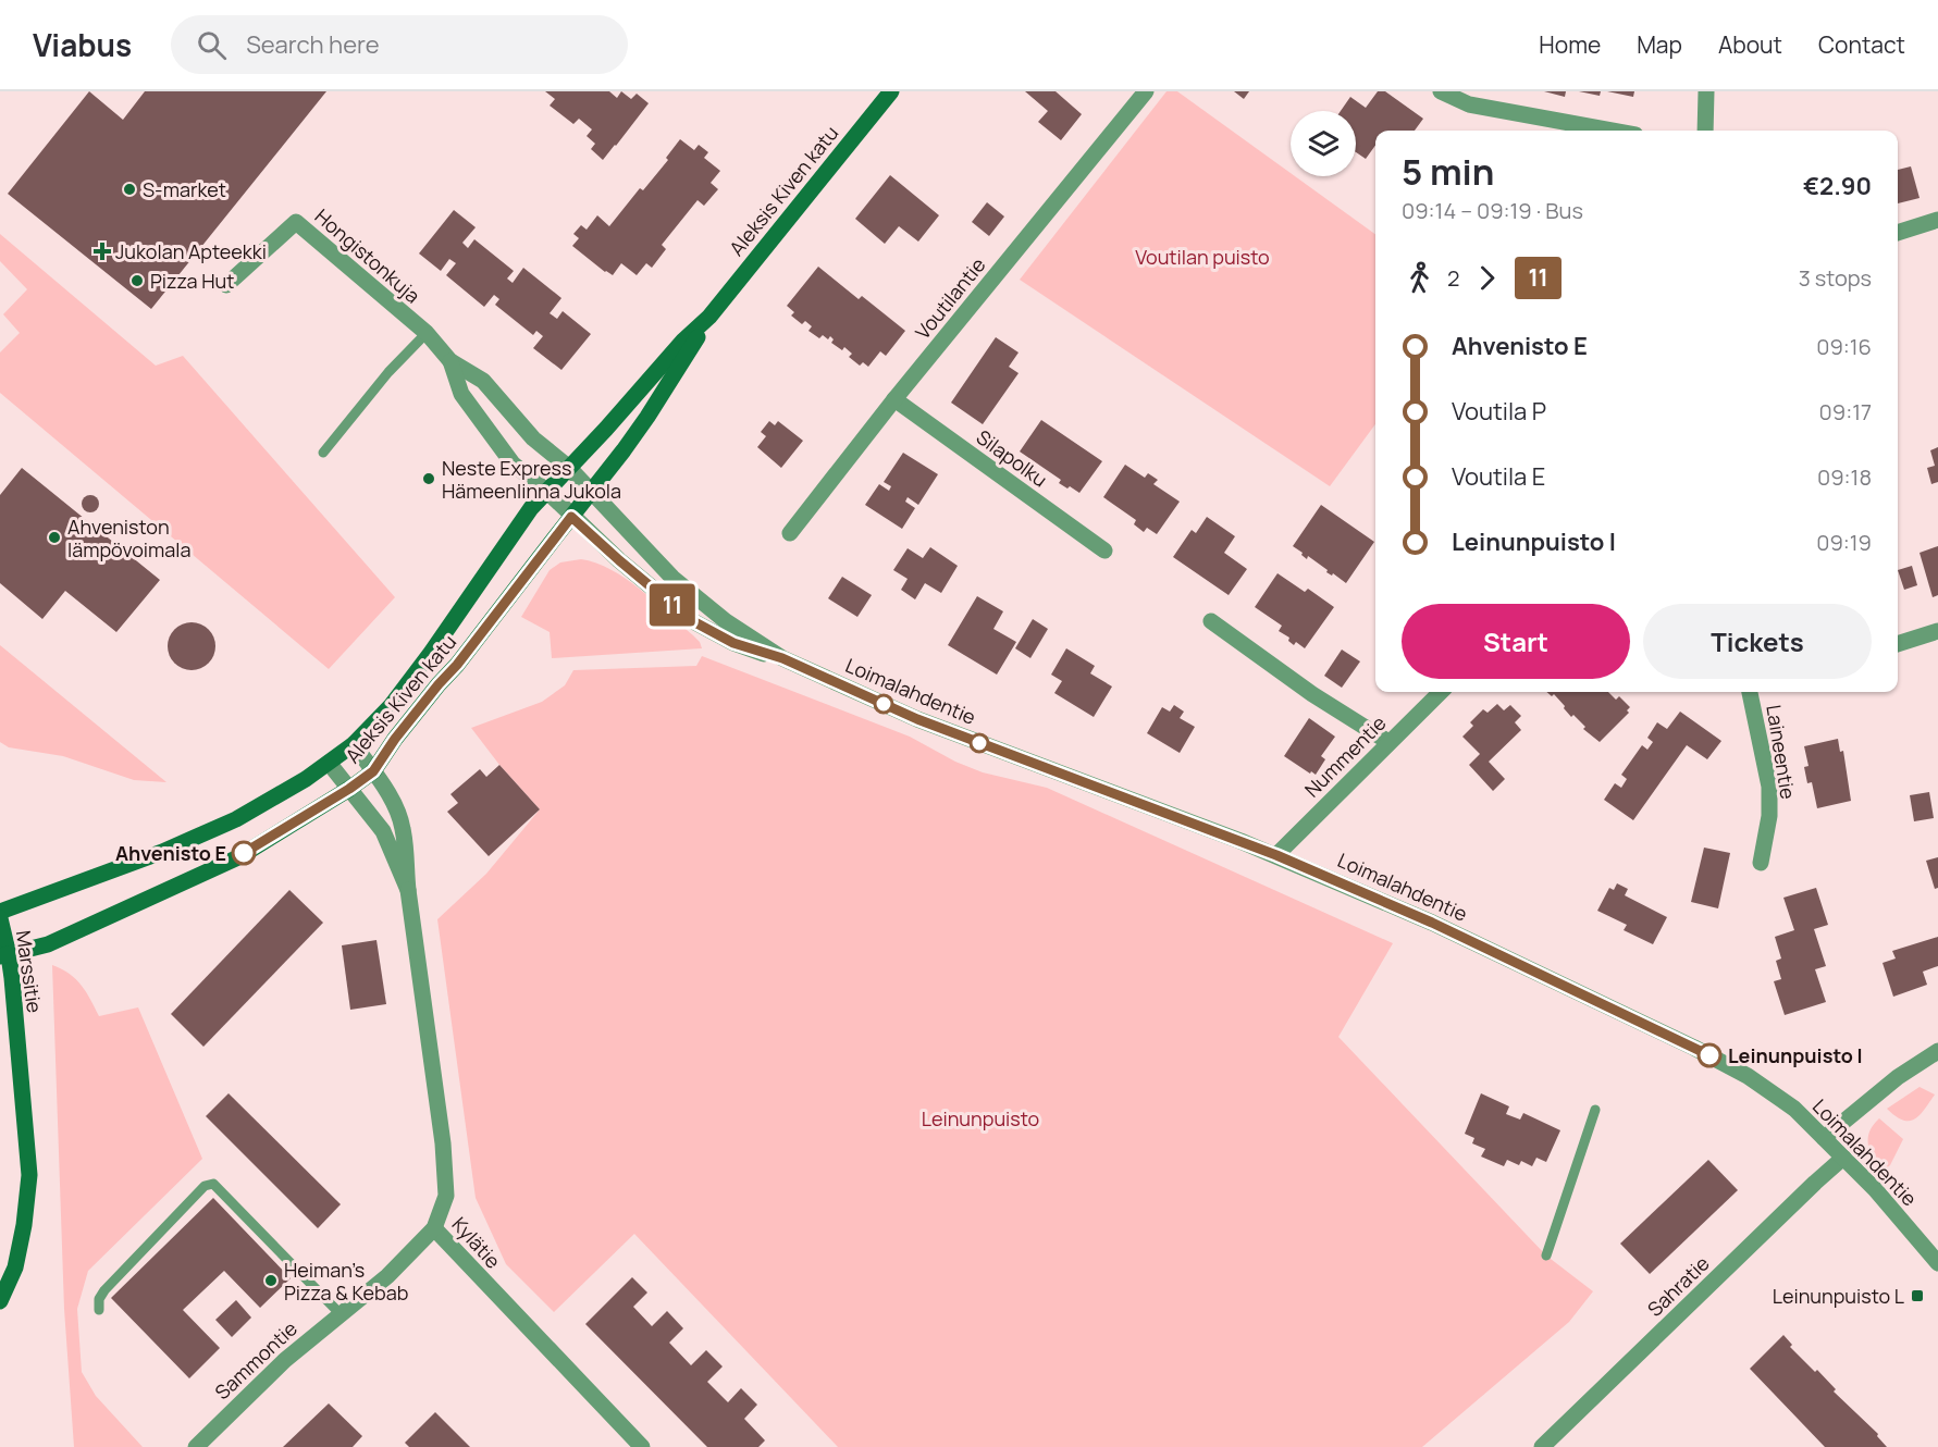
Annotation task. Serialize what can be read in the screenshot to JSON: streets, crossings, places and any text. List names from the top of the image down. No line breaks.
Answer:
{"streets":{"main road":["Aleksis Kiven katu","Marssitie"],"street":["Hongistonkuja","Voutilantie","Silapolku","Loimalahdentie","Laineentie","Nummentie","Kylätie","Sahratie","Sammontie"]},"crossings":[["Aleksis Kiven katu","Hongistonkuja"],["Aleksis Kiven katu","Loimalahdentie"],["Aleksis Kiven katu","Marssitie"],["Aleksis Kiven katu","Kylätie"],["Hongistonkuja","Loimalahdentie"],["Voutilantie","Silapolku"],["Loimalahdentie","Nummentie"],["Loimalahdentie","Sahratie"],["Kylätie","Sammontie"]],"parks":["Voutilan puisto","Leinunpuisto"],"places":{"other":["S-market","Pizza Hut","Neste Express Hämeenlinna Jukola","Ahveniston lämpövoimala","Ahvenisto E","Leinunpuisto I","Heiman’s Pizza & Kebab"],"health":["Jukolan Apteekki"],"transit":["Leinunpuisto L"]},"lines":["bus line 11"],"page":{"header":"Viabus","search":"Search here","nav":["Home","Map","About","Contact"],"on_map":"11","heading":["5 min","09:14 – 09:19 · Bus","€2.90"],"legs":["2","11","3 stops"],"list":[{"name":"Ahvenisto E","value":"09:16"},{"name":"Voutila P","value":"09:17"},{"name":"Voutila E","value":"09:18"},{"name":"Leinunpuisto I","value":"09:19"}],"buttons":["Start","Tickets"]}}
